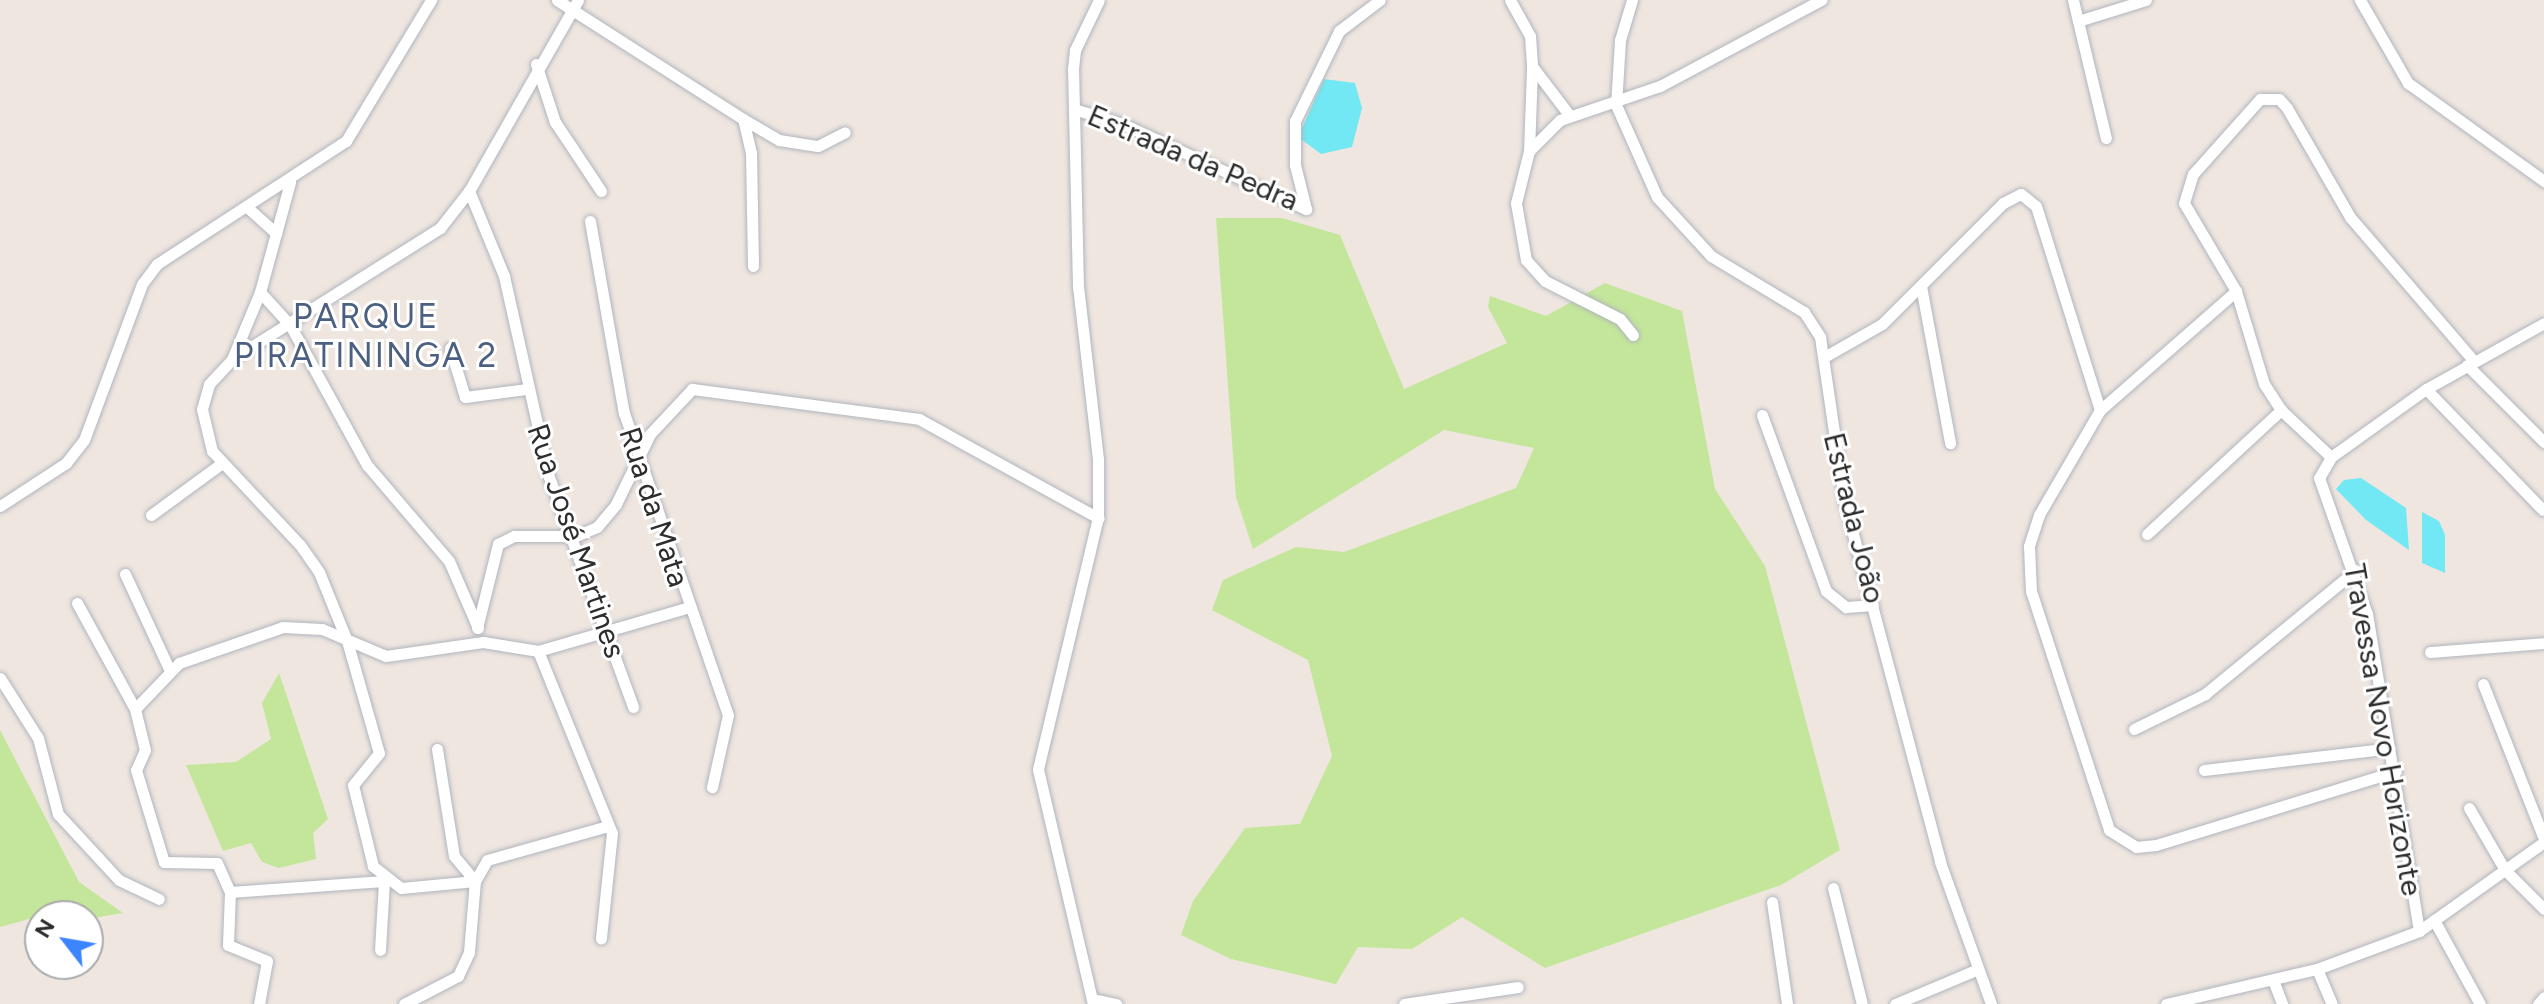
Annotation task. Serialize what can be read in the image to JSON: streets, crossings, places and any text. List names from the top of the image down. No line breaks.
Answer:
{"streets":{"street":["Estrada da Pedra","Rua da Mata","Estrada João","Rua José Martines","Travessa Novo Horizonte"]},"districts":["PARQUE PIRATININGA 2"],"north":"top left"}
